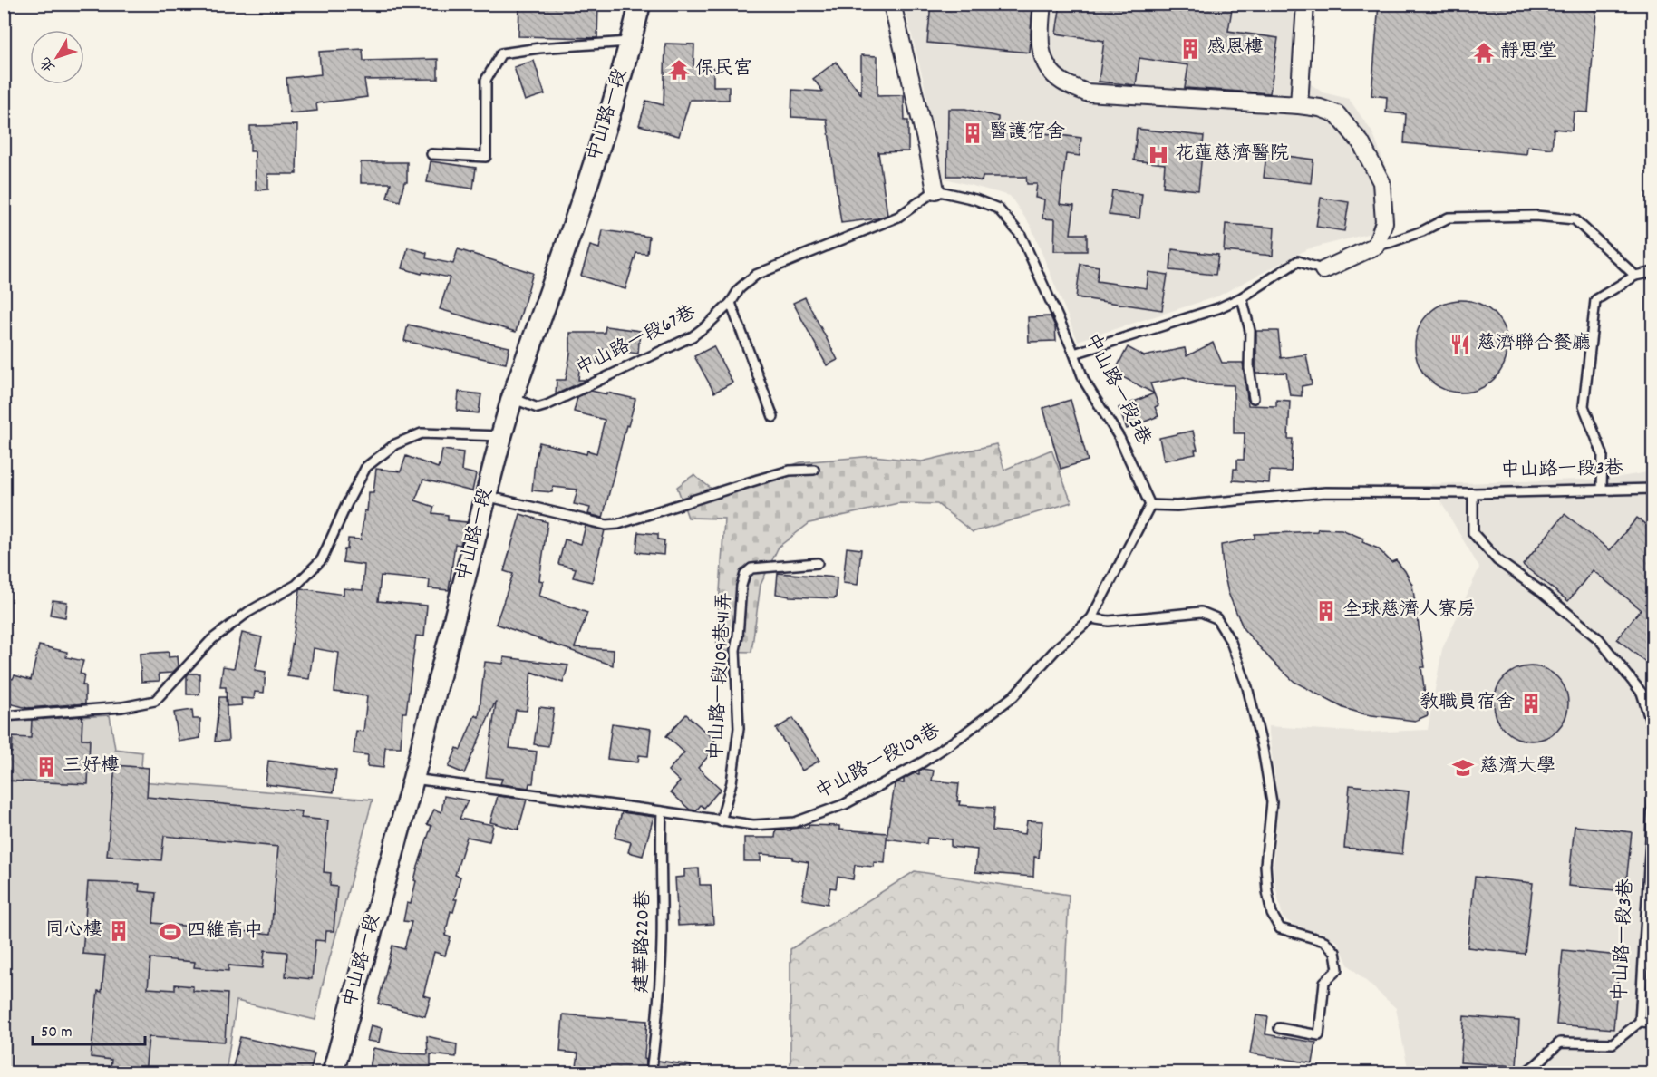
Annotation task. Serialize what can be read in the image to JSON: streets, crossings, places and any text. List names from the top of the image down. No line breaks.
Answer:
{"streets":{"street":["中山路一段"],"lane":["中山路一段67巷","中山路一段3巷","中山路一段109巷41弄","中山路一段109巷","建華路220巷"]},"crossings":[["中山路一段","中山路一段67巷"],["中山路一段","中山路一段109巷"],["中山路一段67巷","中山路一段3巷"],["中山路一段3巷","中山路一段109巷"],["中山路一段109巷41弄","中山路一段109巷"],["中山路一段109巷","建華路220巷"]],"places":{"building":["感恩樓","醫護宿舍","全球慈濟人寮房","教職員宿舍","三好樓","同心樓"],"temple":["靜思堂","保民宮"],"hospital":["花蓮慈濟醫院"],"restaurant":["慈濟聯合餐廳"],"school or university":["慈濟大學"],"sports":["四維高中"]},"scale_bar":"50 m","north":"bottom left"}
